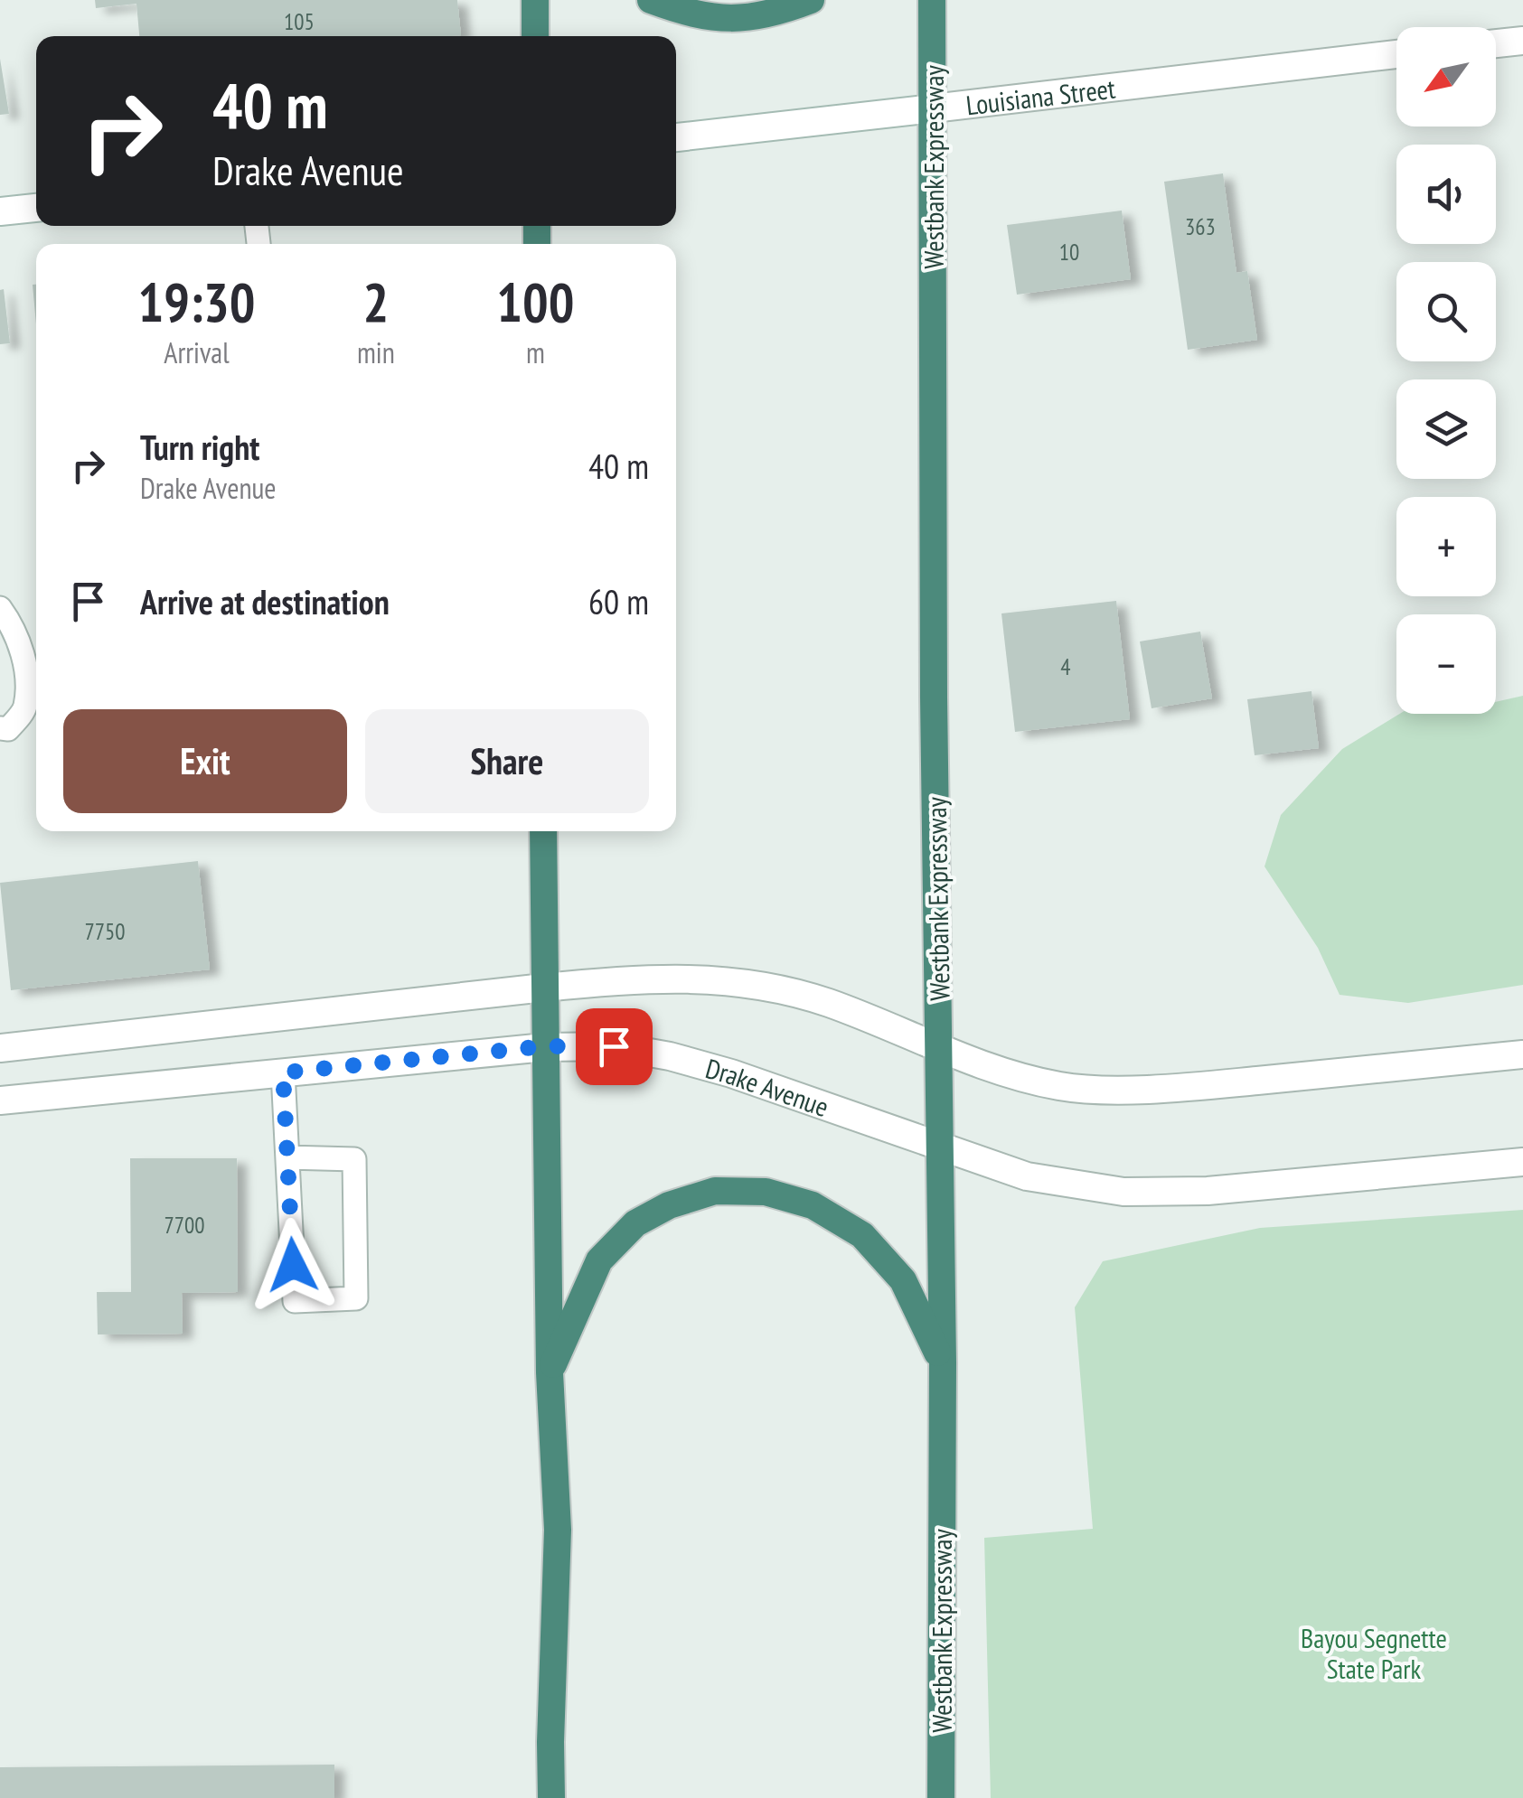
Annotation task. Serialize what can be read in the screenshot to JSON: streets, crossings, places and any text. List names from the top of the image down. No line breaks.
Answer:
{"streets":{"highway":["Westbank Expressway"],"street":["Louisiana Street","Drake Avenue"]},"crossings":[["Louisiana Street","Westbank Expressway"],["Westbank Expressway","Drake Avenue"]],"parks":["Bayou Segnette State Park"],"house_numbers":["105","363","10","4","7750","7700"],"north":"bottom left","page":{"map_buttons":["+","−"],"turn":["40 m","Drake Avenue"],"eta":["19:30","Arrival","2","min","100","m"],"list":[{"name":"Turn right","note":"Drake Avenue","value":"40 m"},{"name":"Arrive at destination","value":"60 m"}],"buttons":["Exit","Share"]}}
